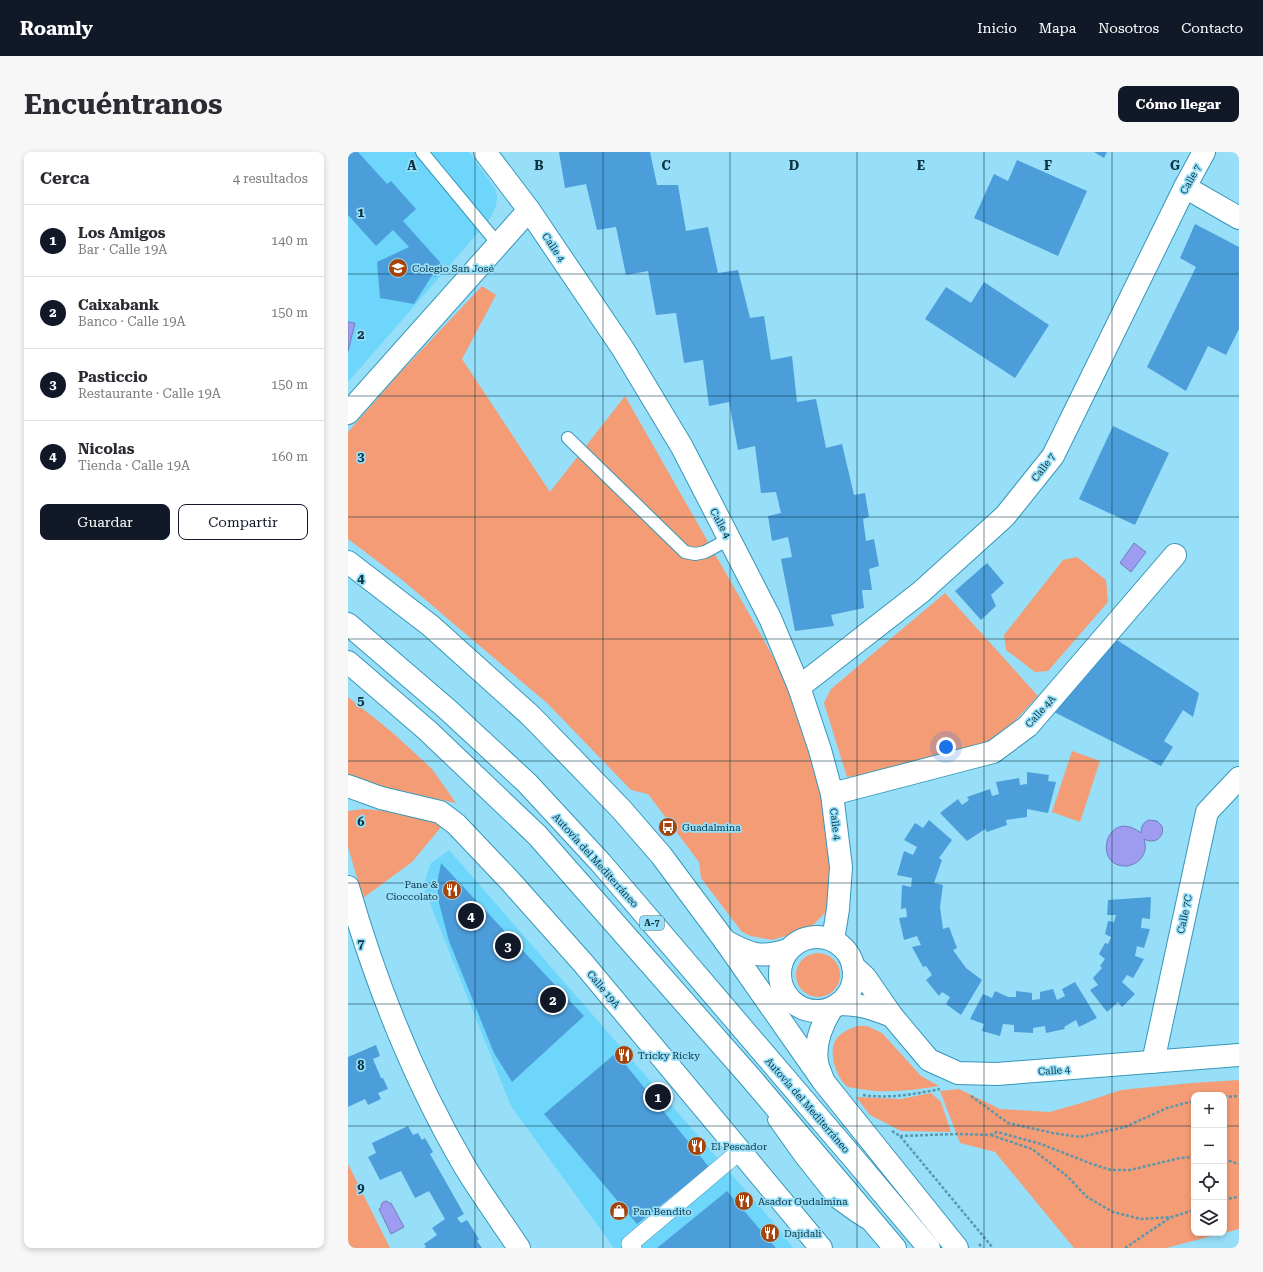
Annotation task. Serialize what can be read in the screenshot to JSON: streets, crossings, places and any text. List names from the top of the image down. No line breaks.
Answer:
{"streets":{"main road":["Calle 7","Calle 4","Calle 4A","Autovía del Mediterráneo","Calle 7C","A-7","Calle 19A"]},"crossings":[["Calle 7","Calle 4"],["Calle 4","Calle 4A"],["Calle 4","Calle 7C"]],"places":{"school or university":["Colegio San José"],"bus stop":["Guadalmina"],"restaurant":["Pane & Cioccolato","Tricky Ricky","El Pescador","Asador Gudalmina","Dajidali"],"shop":["Pan Bendito"]},"page":{"header":"Roamly","nav":["Inicio","Mapa","Nosotros","Contacto"],"buttons":["Cómo llegar",["Guardar","Compartir"]],"title":"Encuéntranos","heading":["Cerca","4 resultados"],"list":[{"mark":"1","name":"Los Amigos","note":"Bar · Calle 19A","value":"140 m"},{"mark":"2","name":"Caixabank","note":"Banco · Calle 19A","value":"150 m"},{"mark":"3","name":"Pasticcio","note":"Restaurante · Calle 19A","value":"150 m"},{"mark":"4","name":"Nicolas","note":"Tienda · Calle 19A","value":"160 m"}],"pins":["4","3","2","1"],"map_buttons":["+","−"]},"grid":{"columns":["A","B","C","D","E","F","G"],"rows":["1","2","3","4","5","6","7","8","9"]}}
